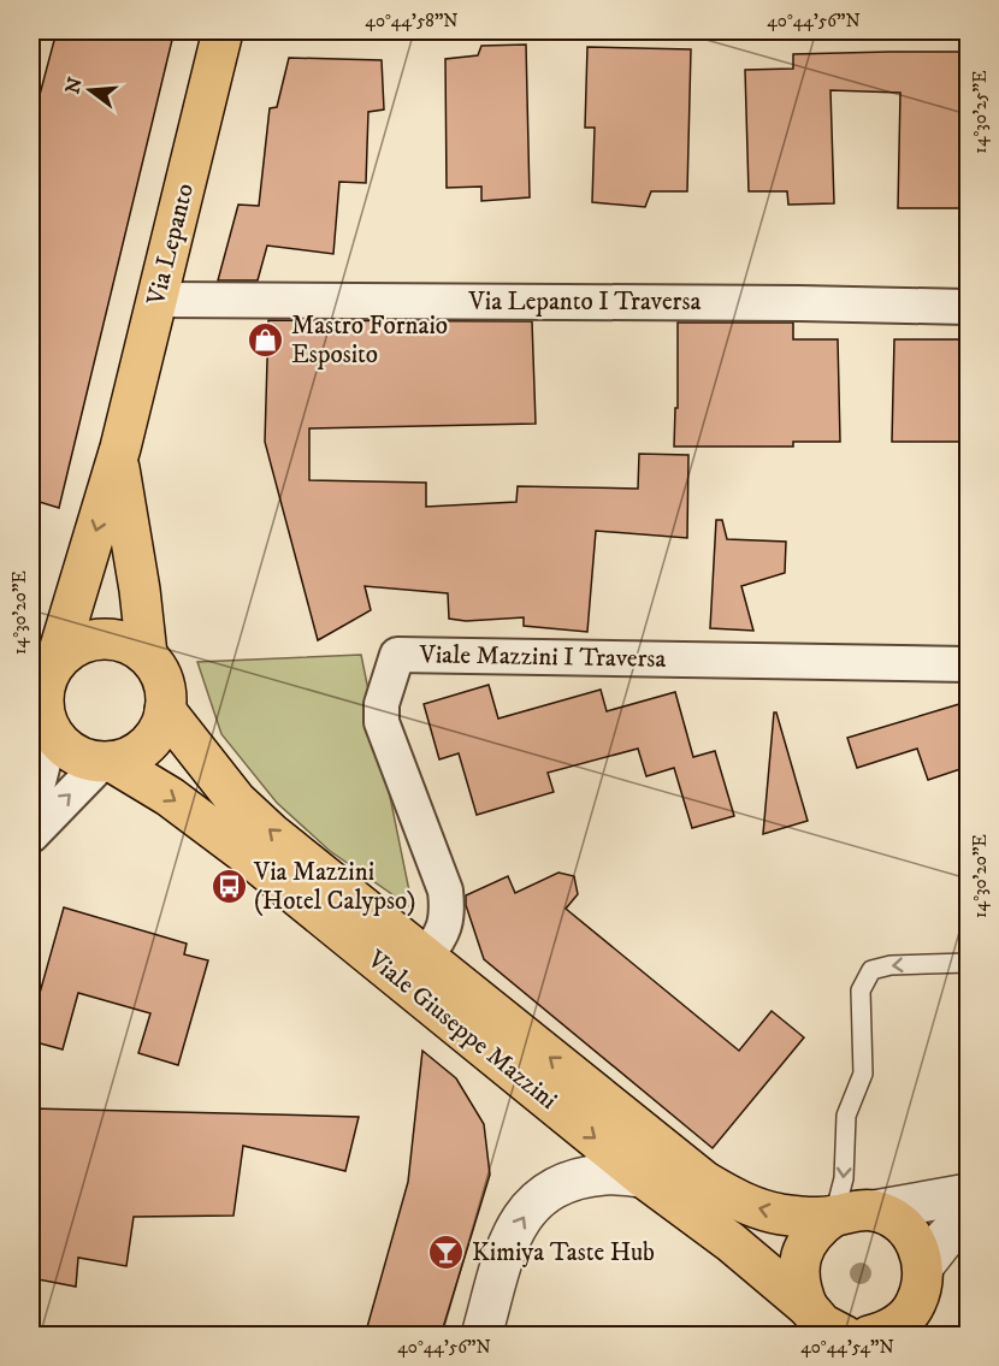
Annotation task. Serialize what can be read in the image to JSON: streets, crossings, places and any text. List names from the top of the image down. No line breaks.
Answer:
{"streets":{"main road":["Via Lepanto","Viale Giuseppe Mazzini"],"street":["Via Lepanto I Traversa","Viale Mazzini I Traversa"]},"crossings":[["Via Lepanto","Via Lepanto I Traversa"],["Via Lepanto","Viale Giuseppe Mazzini"],["Viale Mazzini I Traversa","Viale Giuseppe Mazzini"]],"places":{"shop":["Mastro Fornaio Esposito"],"bus stop":["Via Mazzini (Hotel Calypso)"],"bar":["Kimiya Taste Hub"]},"north":"left","coordinates":["40°44'58\"N","40°44'56\"N","14°30'25\"E","14°30'20\"E","40°44'54\"N"]}
